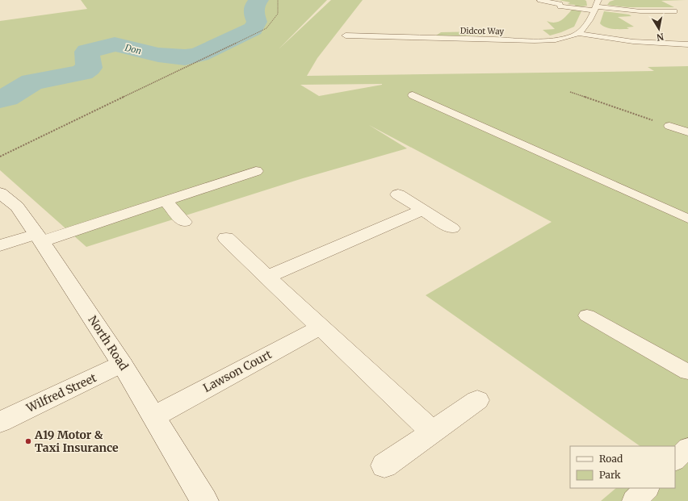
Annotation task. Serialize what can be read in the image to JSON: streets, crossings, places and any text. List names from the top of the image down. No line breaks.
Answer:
{"streets":{"street":["North Road","Lawson Court","Wilfred Street"],"lane":["Didcot Way"]},"crossings":[["North Road","Lawson Court"],["North Road","Wilfred Street"]],"water":["Don"],"places":["A19 Motor & Taxi Insurance"],"legend":["Road","Park"],"north":"bottom"}
